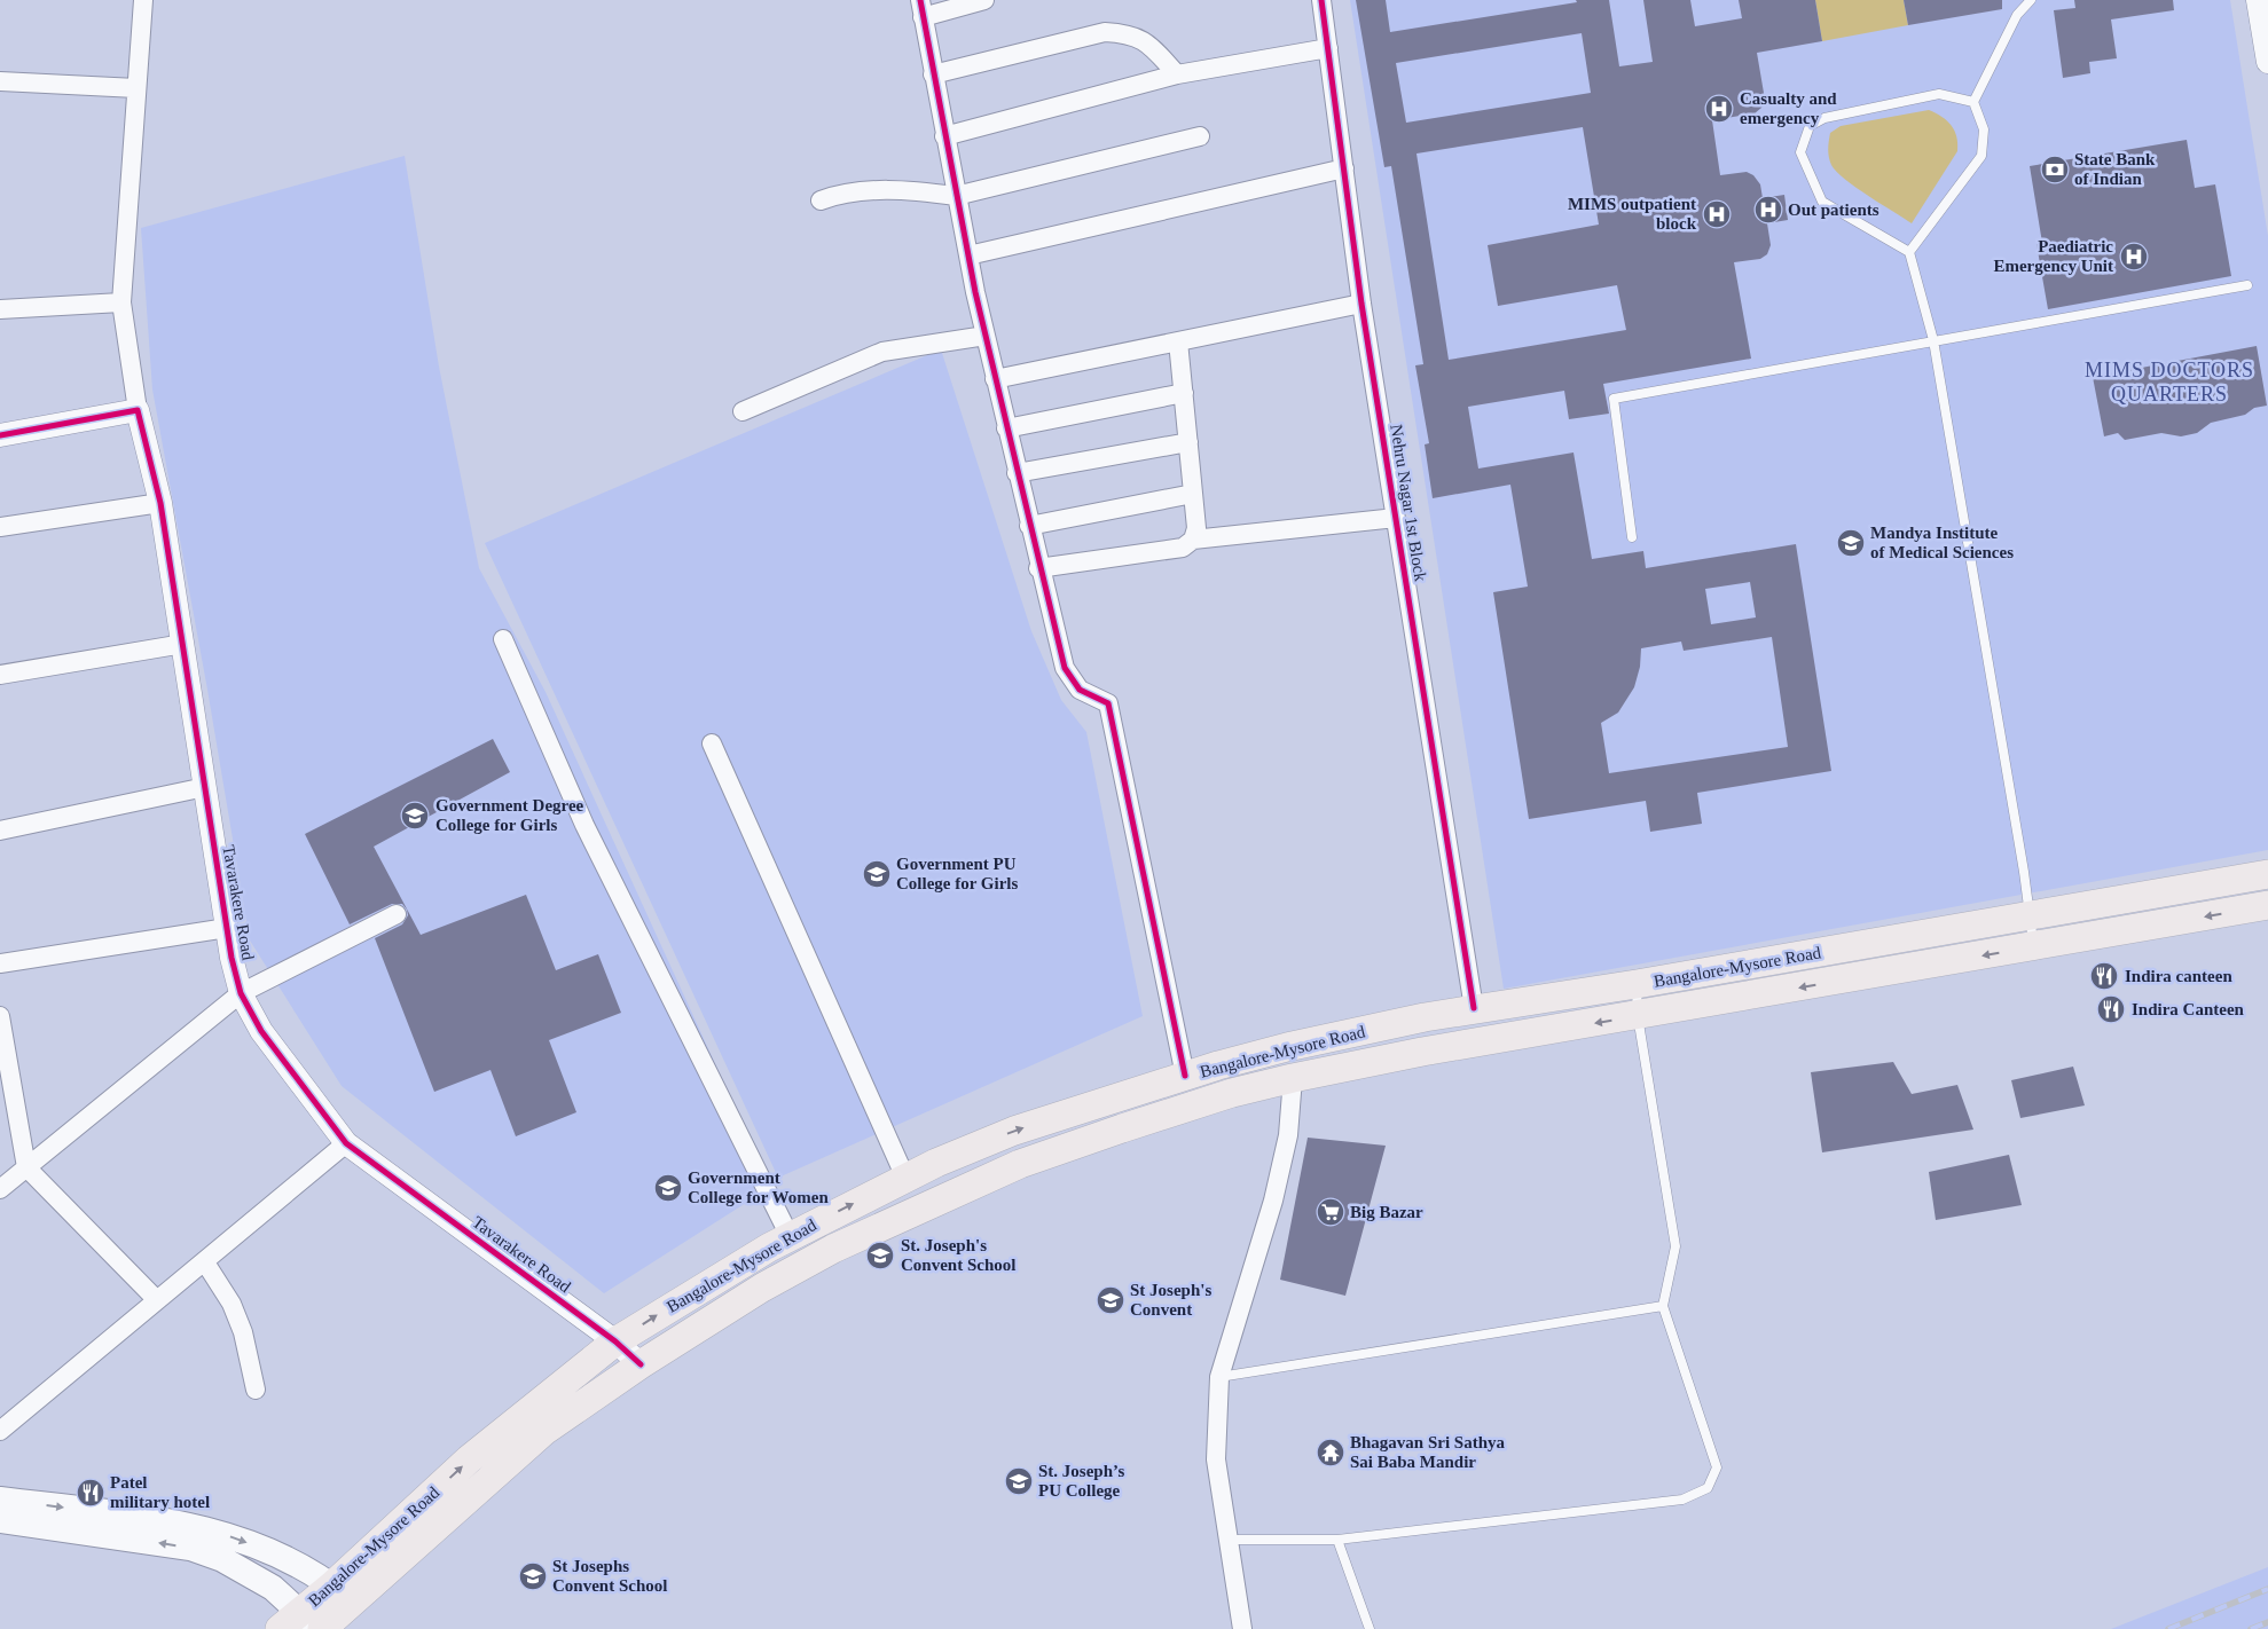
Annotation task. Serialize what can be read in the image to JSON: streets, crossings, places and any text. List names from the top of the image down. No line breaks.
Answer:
{"streets":{"main road":["Bangalore-Mysore Road"],"street":["Nehru Nagar 1st Block","Tavarakere Road"]},"crossings":[["Nehru Nagar 1st Block","Bangalore-Mysore Road"],["Tavarakere Road","Bangalore-Mysore Road"]],"districts":["MIMS DOCTORS QUARTERS"],"places":{"hospital":["Casualty and emergency","Out patients","MIMS outpatient block","Paediatric Emergency Unit"],"bank":["State Bank of Indian"],"school or university":["Mandya Institute of Medical Sciences","Government Degree College for Girls","Government PU College for Girls","Government College for Women","St. Joseph's Convent School","St Joseph's Convent","St. Joseph’s PU College","St Josephs Convent School"],"restaurant":["Indira canteen","Indira Canteen","Patel military hotel"],"supermarket":["Big Bazar"],"temple":["Bhagavan Sri Sathya Sai Baba Mandir"]}}
